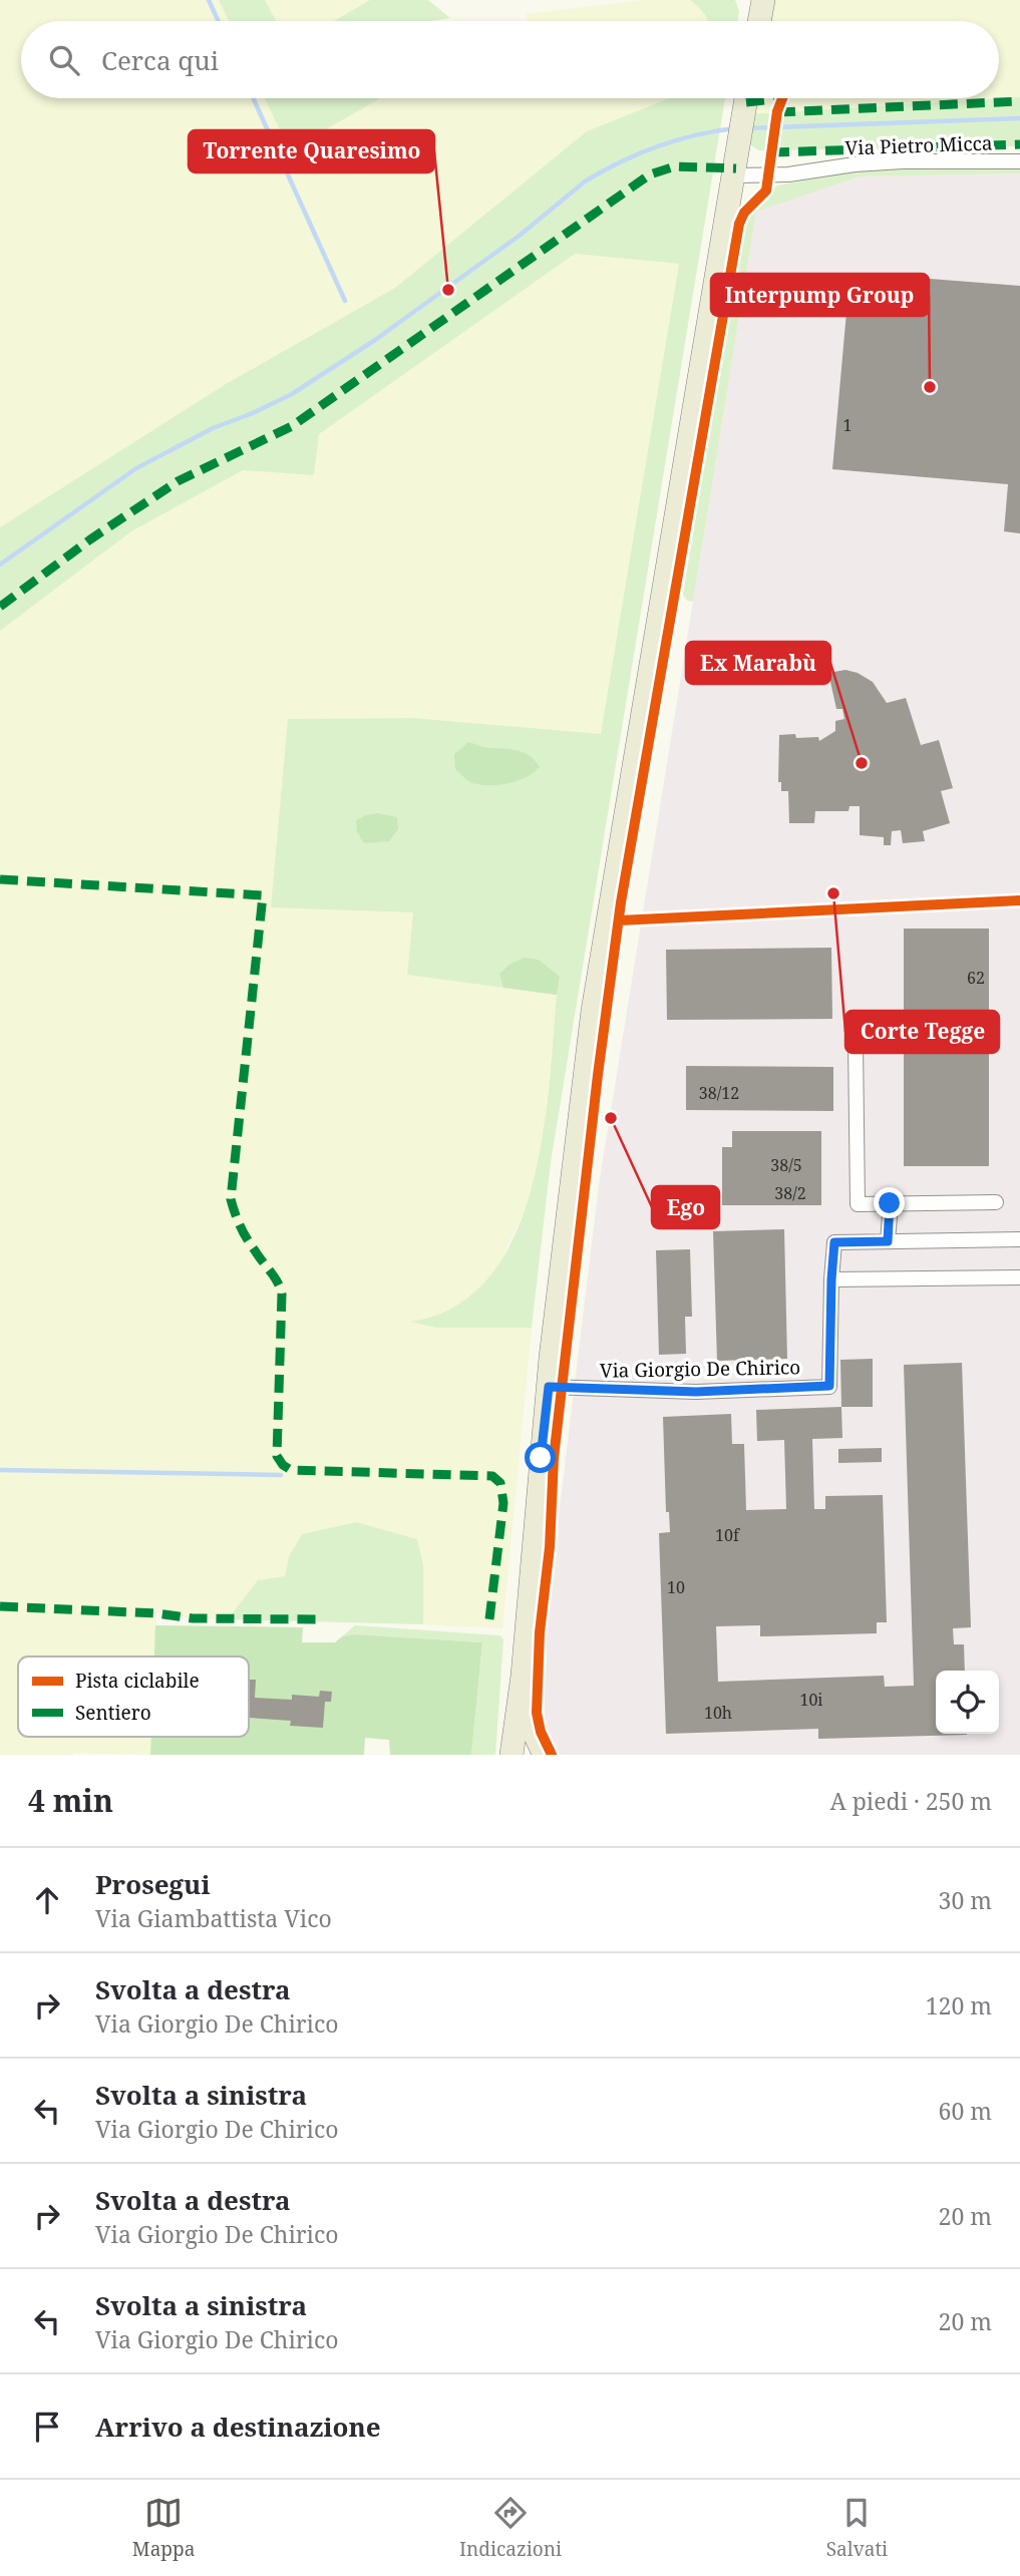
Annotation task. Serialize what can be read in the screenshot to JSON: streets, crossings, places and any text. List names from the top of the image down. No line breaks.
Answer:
{"streets":{"street":["Via Pietro Micca","Via Giorgio De Chirico"]},"places":["Torrente Quaresimo","Interpump Group","Ex Marabù","Corte Tegge","Ego"],"house_numbers":["1","62","38/12","38/5","38/2","10f","10","10i","10h"],"legend":["Pista ciclabile","Sentiero"],"page":{"search":"Cerca qui","heading":["4 min","A piedi · 250 m"],"list":[["Prosegui","Via Giambattista Vico","30 m"],["Svolta a destra","Via Giorgio De Chirico","120 m"],["Svolta a sinistra","Via Giorgio De Chirico","60 m"],["Svolta a destra","Via Giorgio De Chirico","20 m"],["Svolta a sinistra","Via Giorgio De Chirico","20 m"],"Arrivo a destinazione"],"nav":["Mappa","Indicazioni","Salvati"]}}
